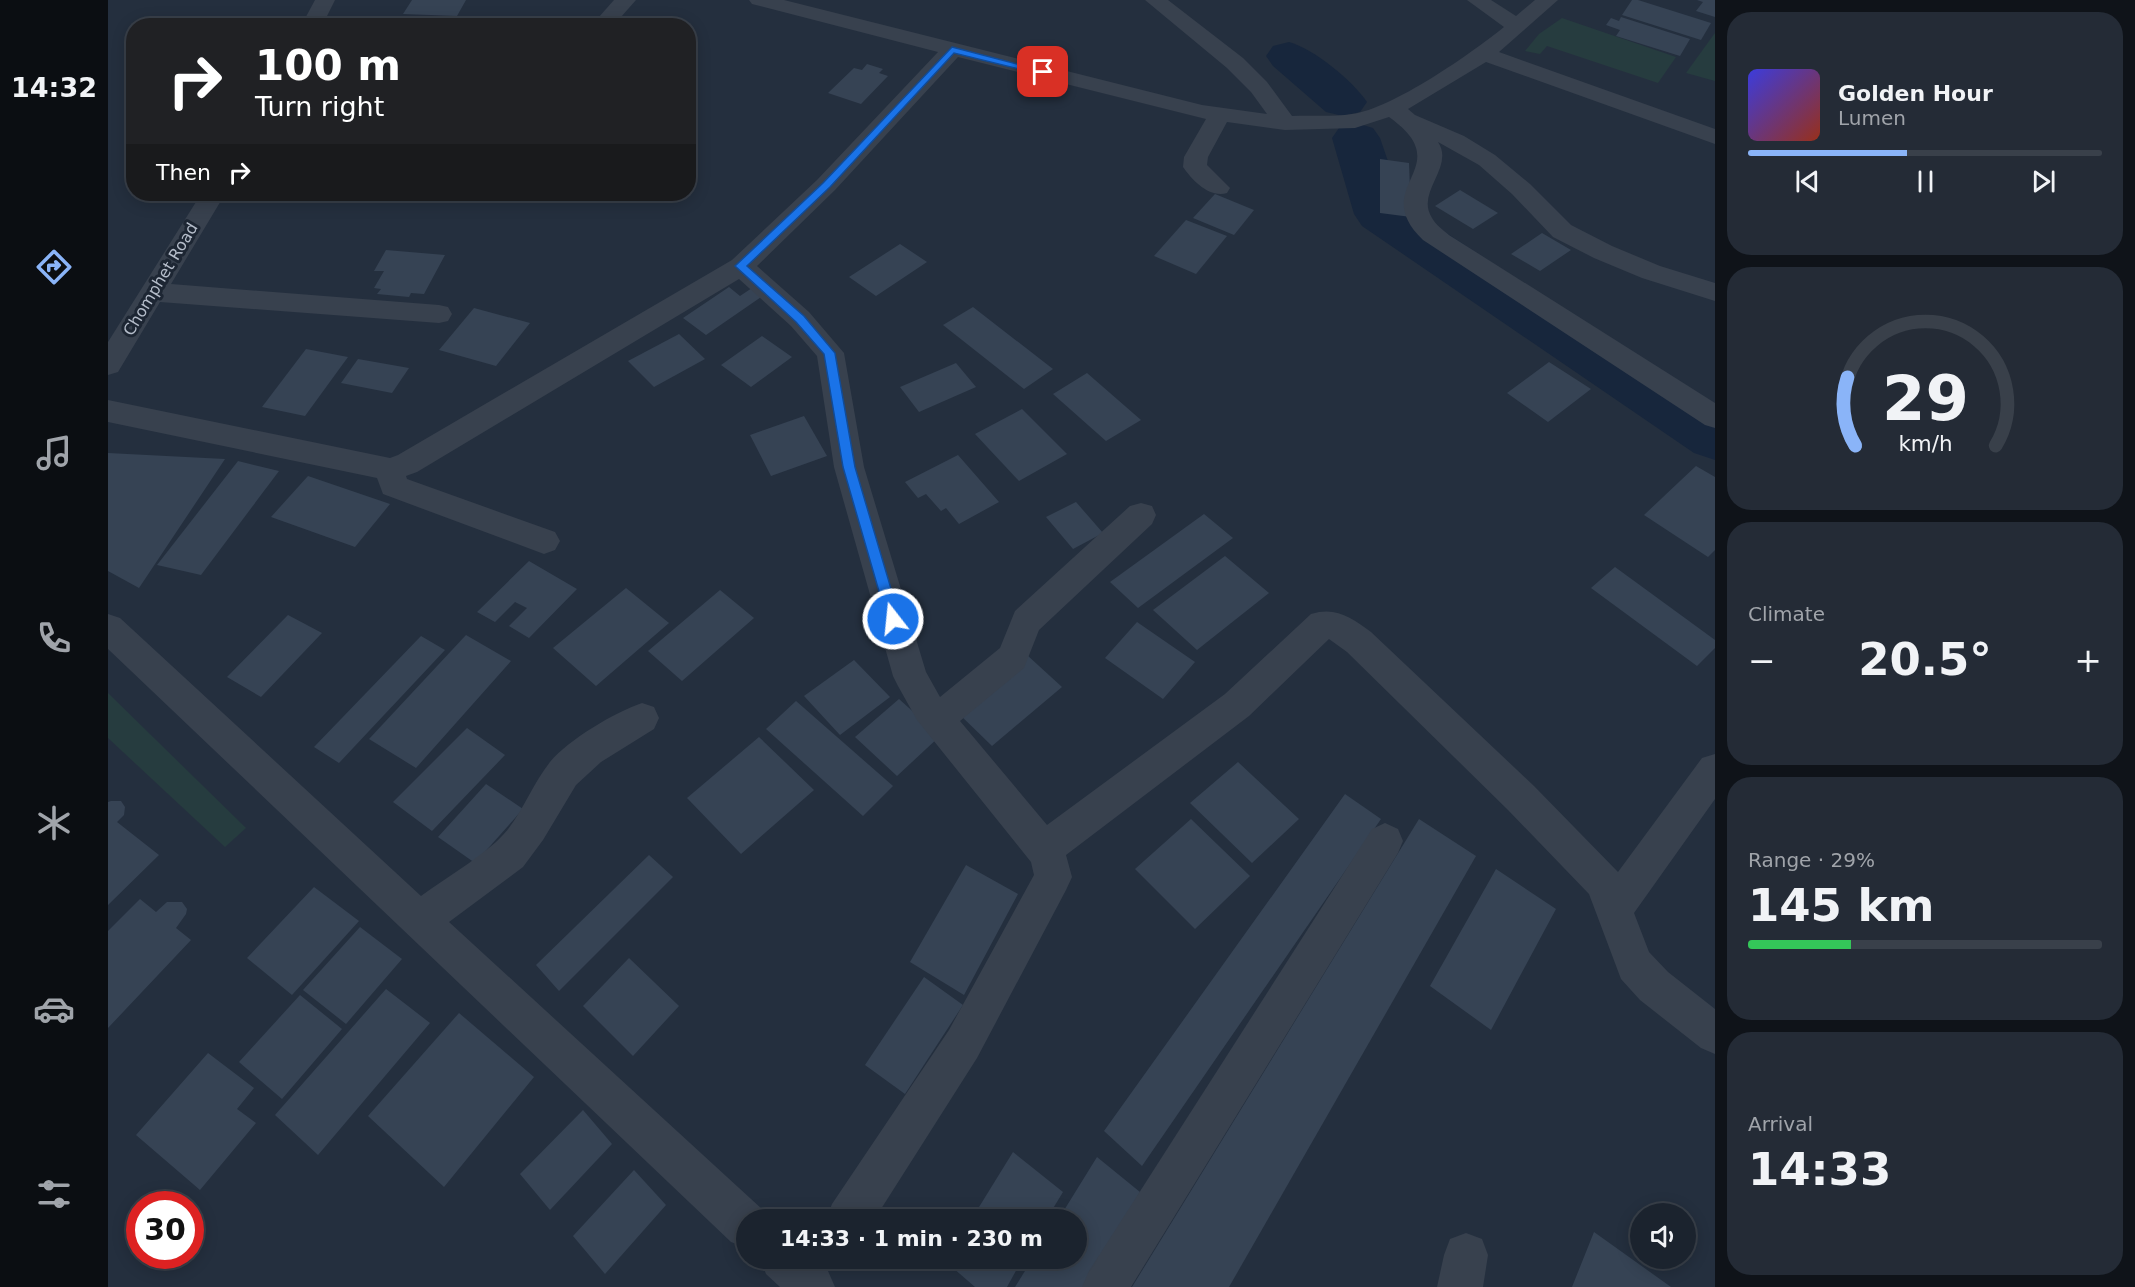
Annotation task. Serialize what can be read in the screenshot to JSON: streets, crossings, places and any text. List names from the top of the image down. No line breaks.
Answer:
{"streets":{"street":["Chomphet Road"]},"page":{"tabs":"14:32","turn":["100 m","Turn right"],"song":["Golden Hour","Lumen"],"then":"Then","tile":["Climate",["Range · 29%","145 km"],["Arrival","14:33"]],"heat":["−","20.5°","+"],"limit":"30","trip":"14:33 · 1 min · 230 m","gauge":["29","km/h"]}}
